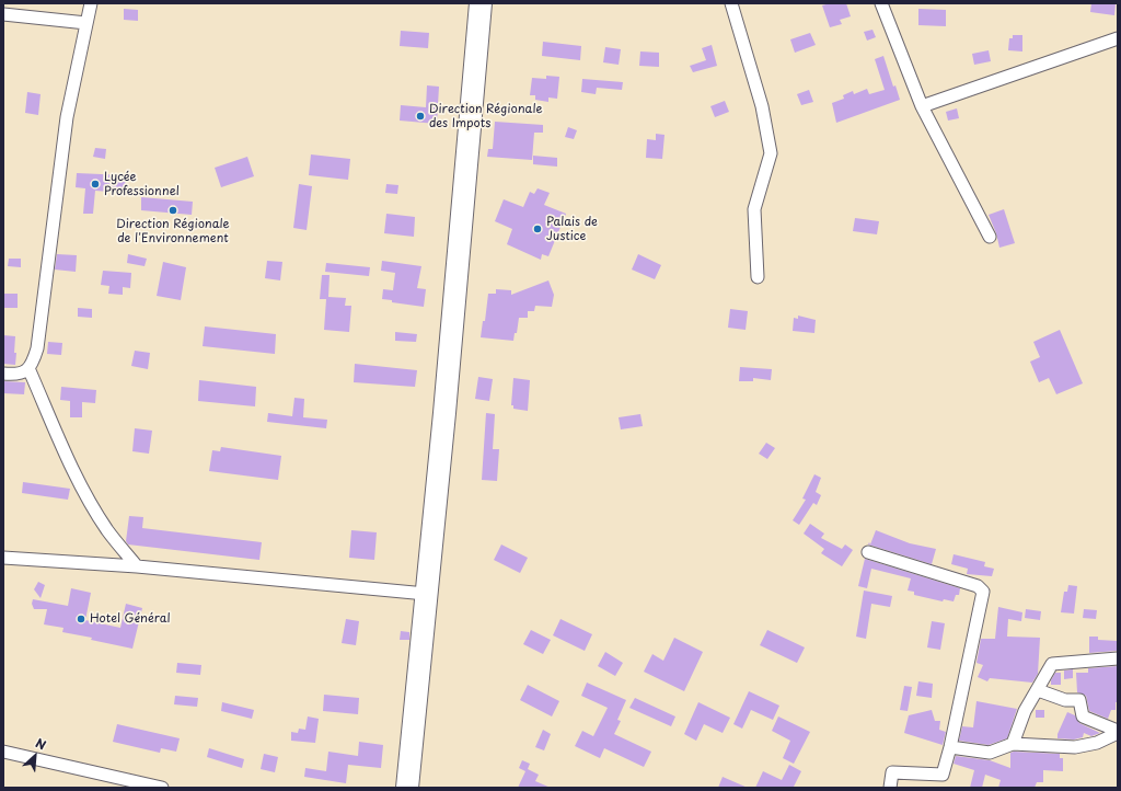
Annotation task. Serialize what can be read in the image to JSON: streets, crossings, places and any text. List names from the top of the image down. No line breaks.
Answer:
{"places":["Direction Régionale des Impots","Lycée Professionnel","Direction Régionale de l'Environnement","Palais de Justice","Hotel Général"],"north":"top right"}
